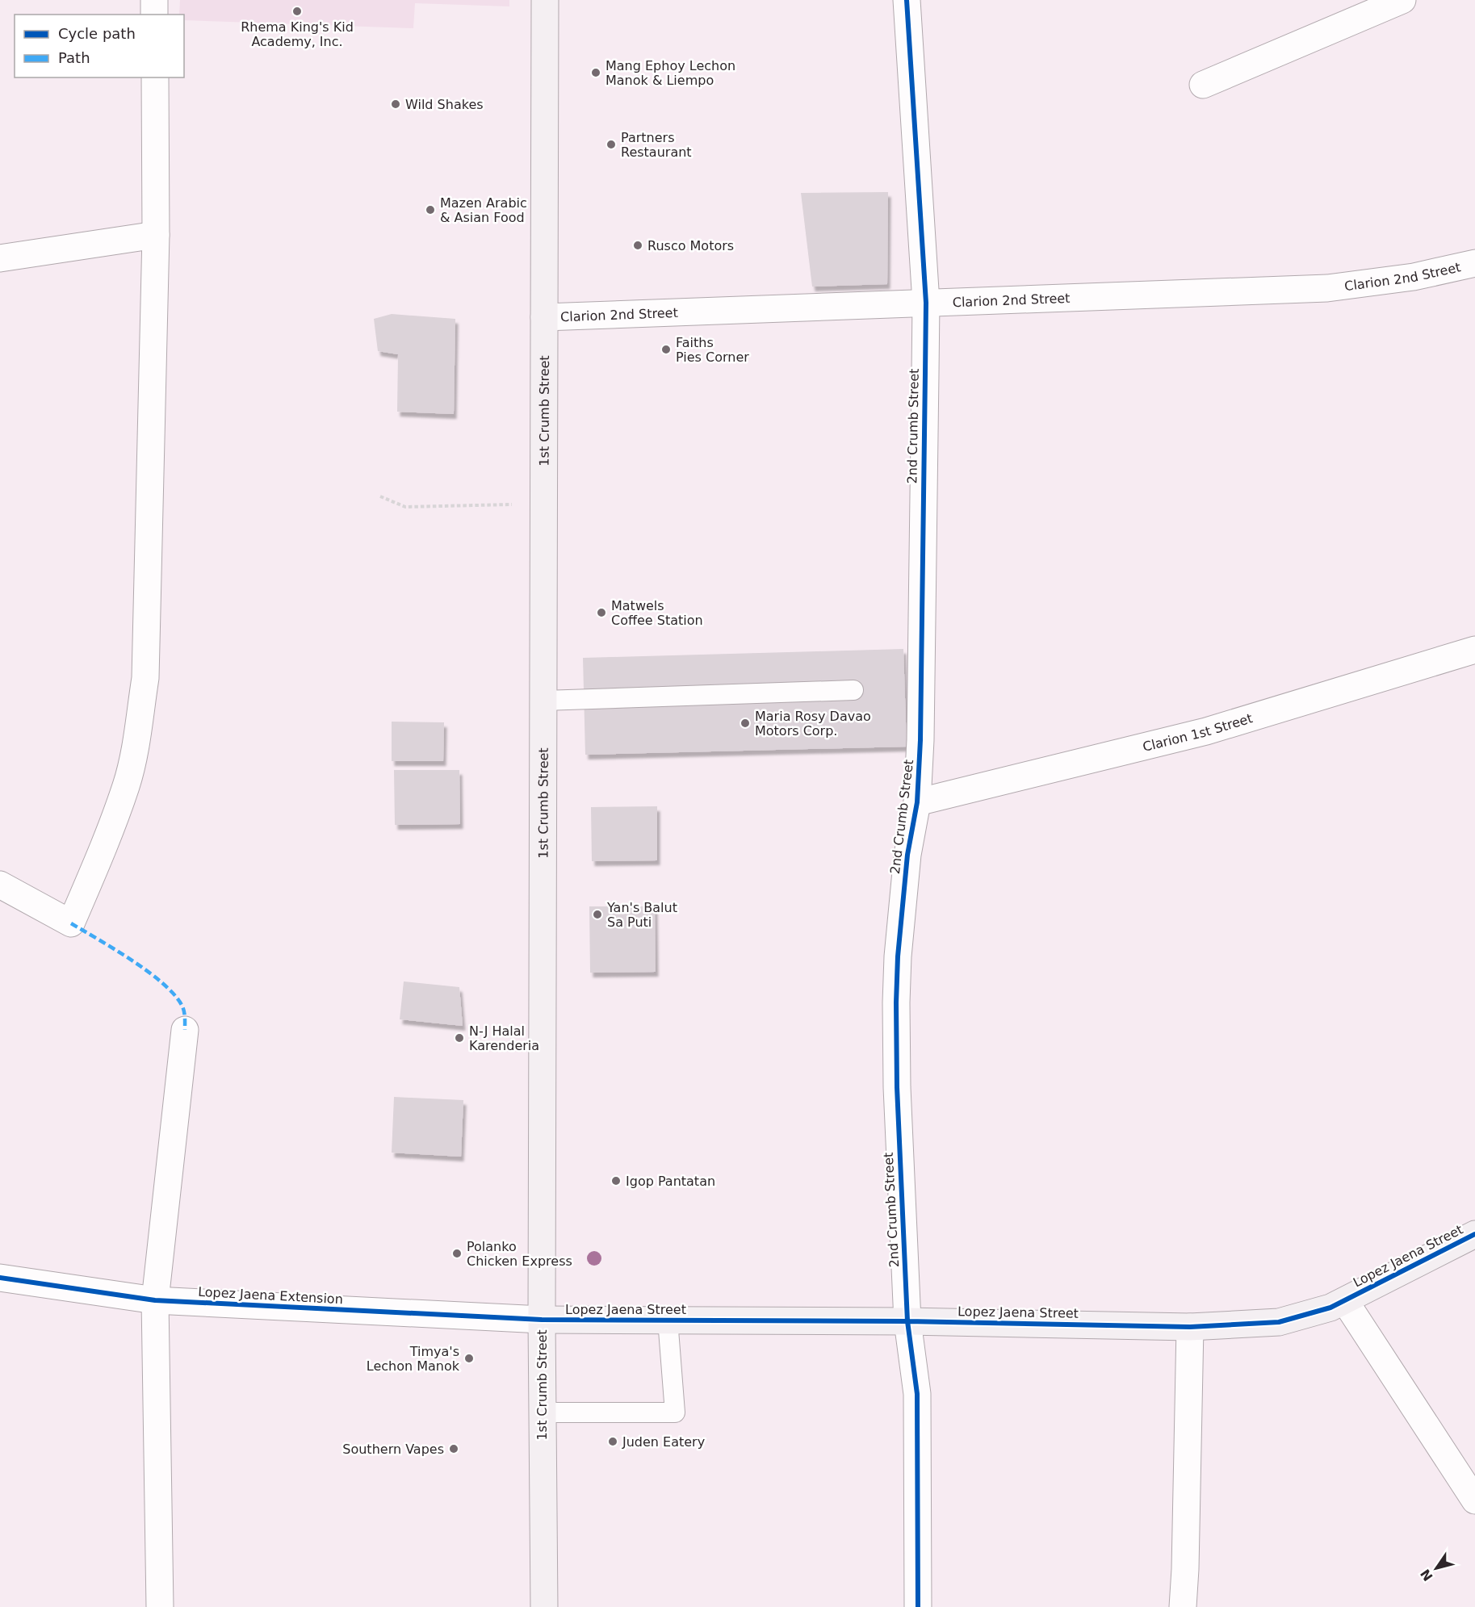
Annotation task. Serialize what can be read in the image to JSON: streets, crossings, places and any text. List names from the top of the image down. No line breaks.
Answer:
{"streets":{"main road":["1st Crumb Street","Lopez Jaena Street"],"street":["Clarion 2nd Street","2nd Crumb Street","Clarion 1st Street","Lopez Jaena Extension"]},"crossings":[["Clarion 2nd Street","1st Crumb Street"],["Clarion 2nd Street","2nd Crumb Street"],["1st Crumb Street","Lopez Jaena Street"],["1st Crumb Street","Lopez Jaena Extension"],["2nd Crumb Street","Clarion 1st Street"],["2nd Crumb Street","Lopez Jaena Street"],["Lopez Jaena Street","Lopez Jaena Extension"]],"places":["Rhema King's Kid Academy, Inc.","Mang Ephoy Lechon Manok & Liempo","Wild Shakes","Partners Restaurant","Mazen Arabic & Asian Food","Rusco Motors","Faiths Pies Corner","Matwels Coffee Station","Maria Rosy Davao Motors Corp.","Yan's Balut Sa Puti","N-J Halal Karenderia","Igop Pantatan","Polanko Chicken Express","Timya's Lechon Manok","Juden Eatery","Southern Vapes"],"legend":["Cycle path","Path"],"north":"bottom left"}
